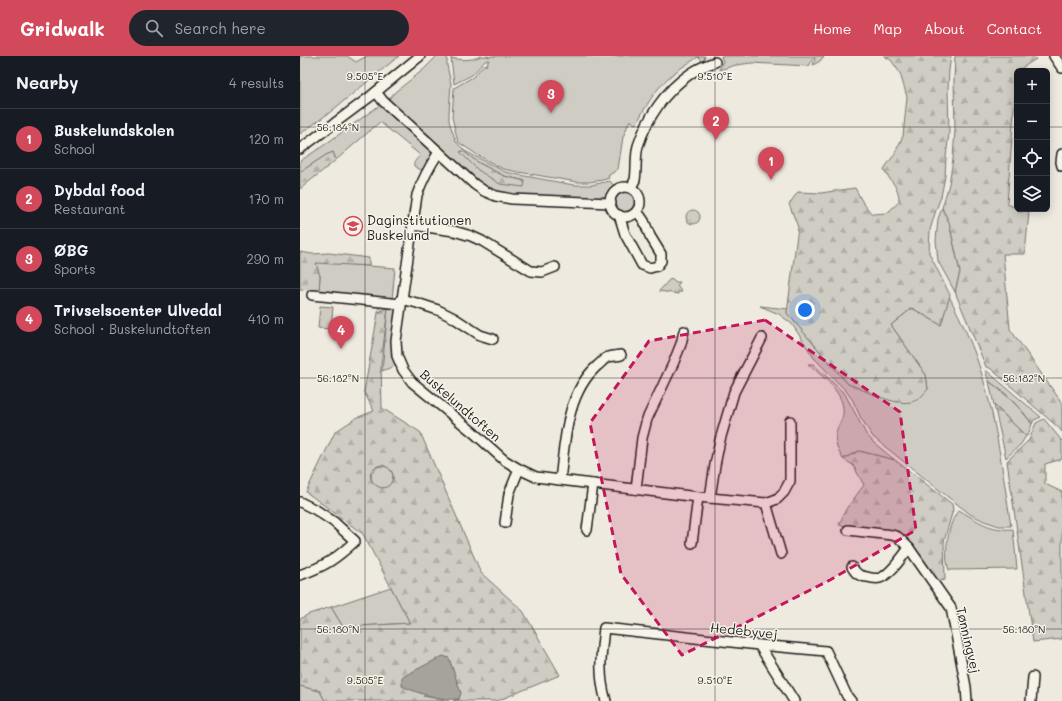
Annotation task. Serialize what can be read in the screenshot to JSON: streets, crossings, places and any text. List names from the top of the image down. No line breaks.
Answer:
{"streets":{"street":["Buskelundtoften","Hedebyvej","Tønningvej"]},"places":{"school or university":["Daginstitutionen Buskelund"]},"page":{"header":"Gridwalk","search":"Search here","nav":["Home","Map","About","Contact"],"heading":["Nearby","4 results"],"map_buttons":["+","−"],"pins":["3","2","1","4"],"list":[{"mark":"1","name":"Buskelundskolen","note":"School","value":"120 m"},{"mark":"2","name":"Dybdal food","note":"Restaurant","value":"170 m"},{"mark":"3","name":"ØBG","note":"Sports","value":"290 m"},{"mark":"4","name":"Trivselscenter Ulvedal","note":"School · Buskelundtoften","value":"410 m"}]},"coordinates":["9.505°E","9.510°E","56.184°N","56.182°N","56.180°N"]}
